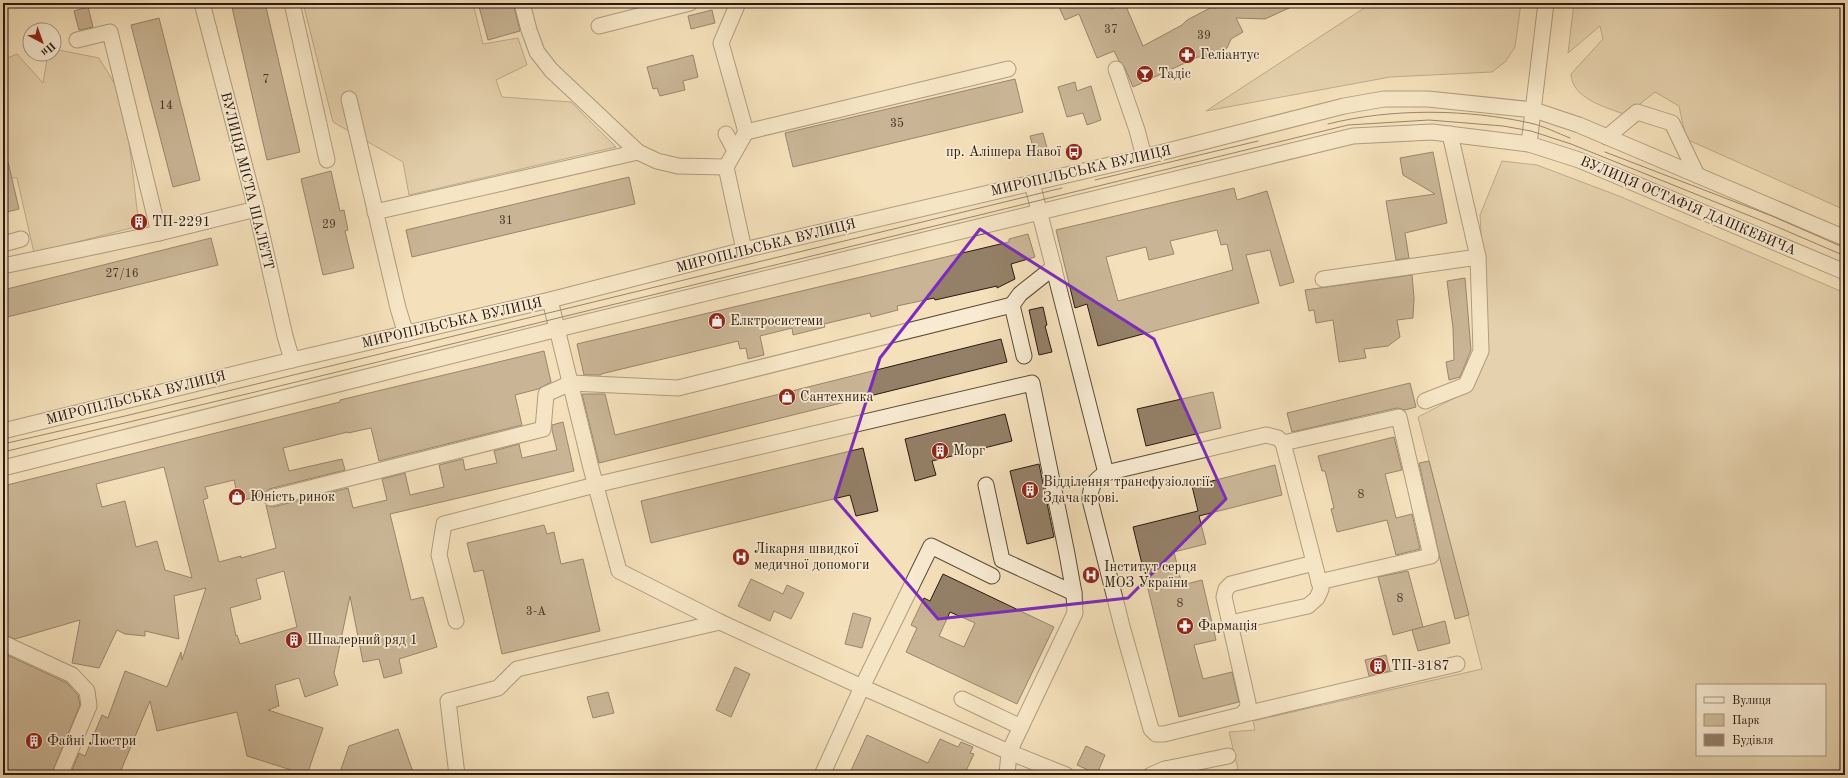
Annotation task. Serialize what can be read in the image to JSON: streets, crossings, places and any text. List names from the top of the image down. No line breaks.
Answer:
{"streets":{"street":["МИРОПІЛЬСЬКА ВУЛИЦЯ","ВУЛИЦЯ МІСТА ШАЛЕТТ","ВУЛИЦЯ ОСТАФІЯ ДАШКЕВИЧА"]},"crossings":[["МИРОПІЛЬСЬКА ВУЛИЦЯ","ВУЛИЦЯ МІСТА ШАЛЕТТ"]],"places":{"pharmacy":["Геліантус","Фармація"],"bar":["Тадіс"],"bus stop":["пр. Алішера Навої"],"building":["ТП-2291","Морг","Відділення трансфузіології. Здача крові.","Шпалерний ряд 1","ТП-3187","Файні Люстри"],"shop":["Елктросистеми","Сантехника","Юність ринок"],"hospital":["Лікарня швидкої медичної допомоги","Інститут серця МОЗ України"]},"house_numbers":["37","39","7","14","35","31","29","27/16","8","8","8","3-А"],"legend":["Вулиця","Парк","Будівля"],"north":"bottom right"}
